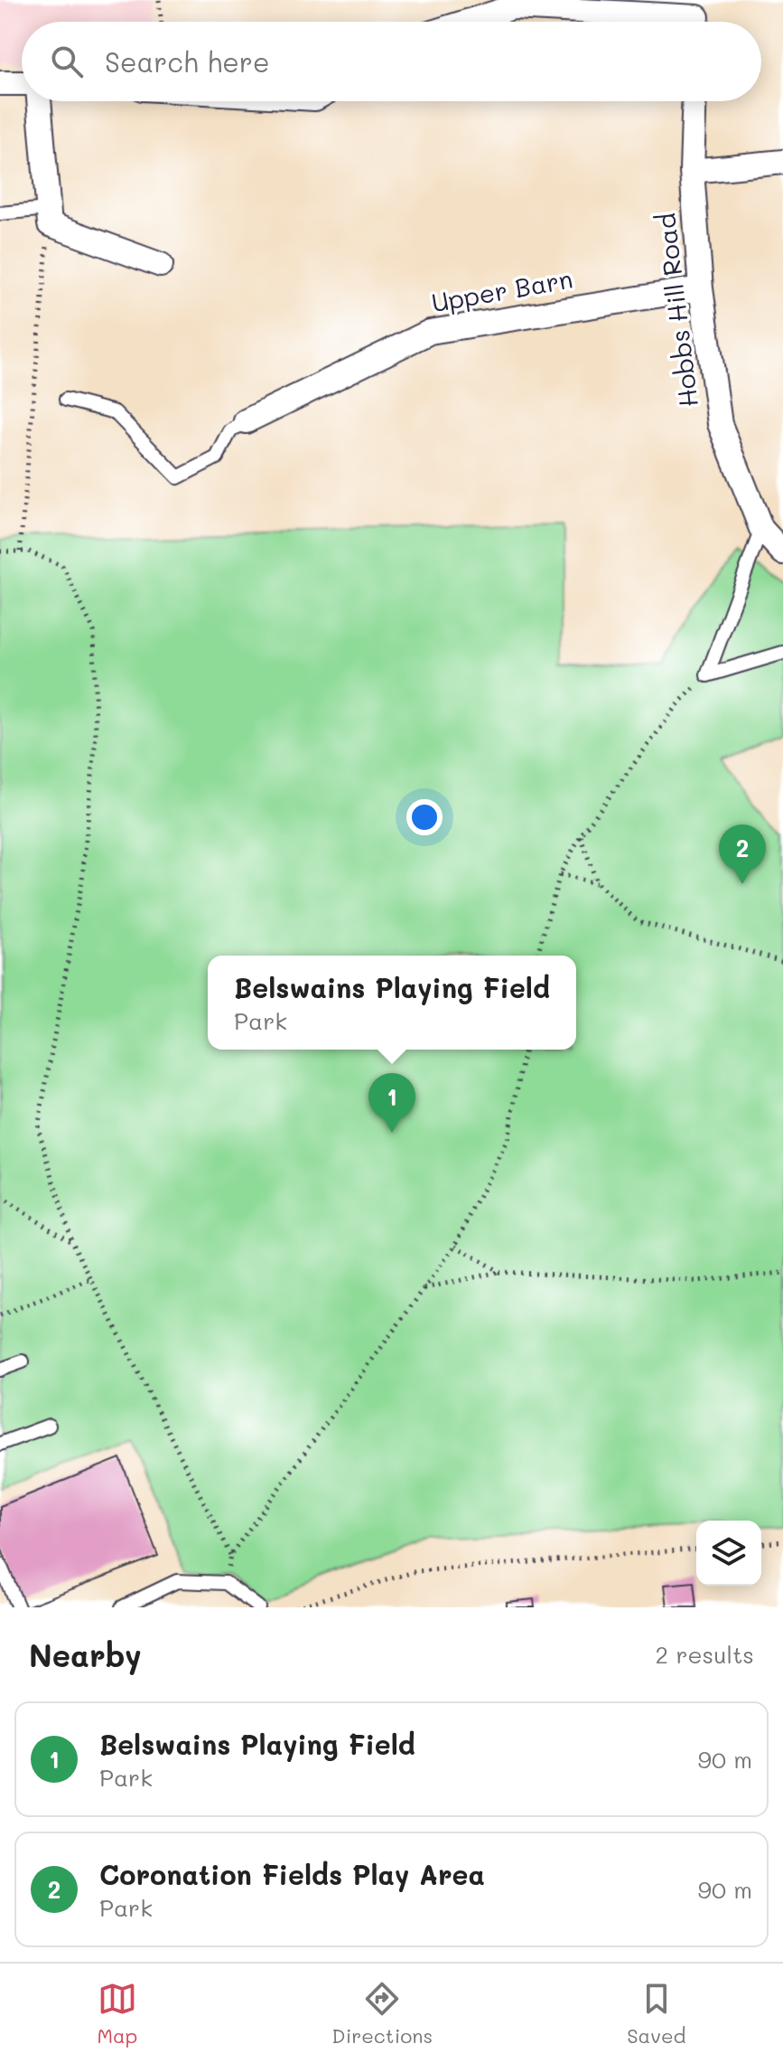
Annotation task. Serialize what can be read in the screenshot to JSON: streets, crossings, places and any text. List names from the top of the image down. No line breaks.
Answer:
{"streets":{"street":["Upper Barn","Hobbs Hill Road"]},"crossings":[["Upper Barn","Hobbs Hill Road"]],"page":{"search":"Search here","pins":["2","1"],"popup":["Belswains Playing Field","Park"],"heading":["Nearby","2 results"],"list":[{"mark":"1","name":"Belswains Playing Field","note":"Park","value":"90 m"},{"mark":"2","name":"Coronation Fields Play Area","note":"Park","value":"90 m"}],"nav":["Map","Directions","Saved"]}}
